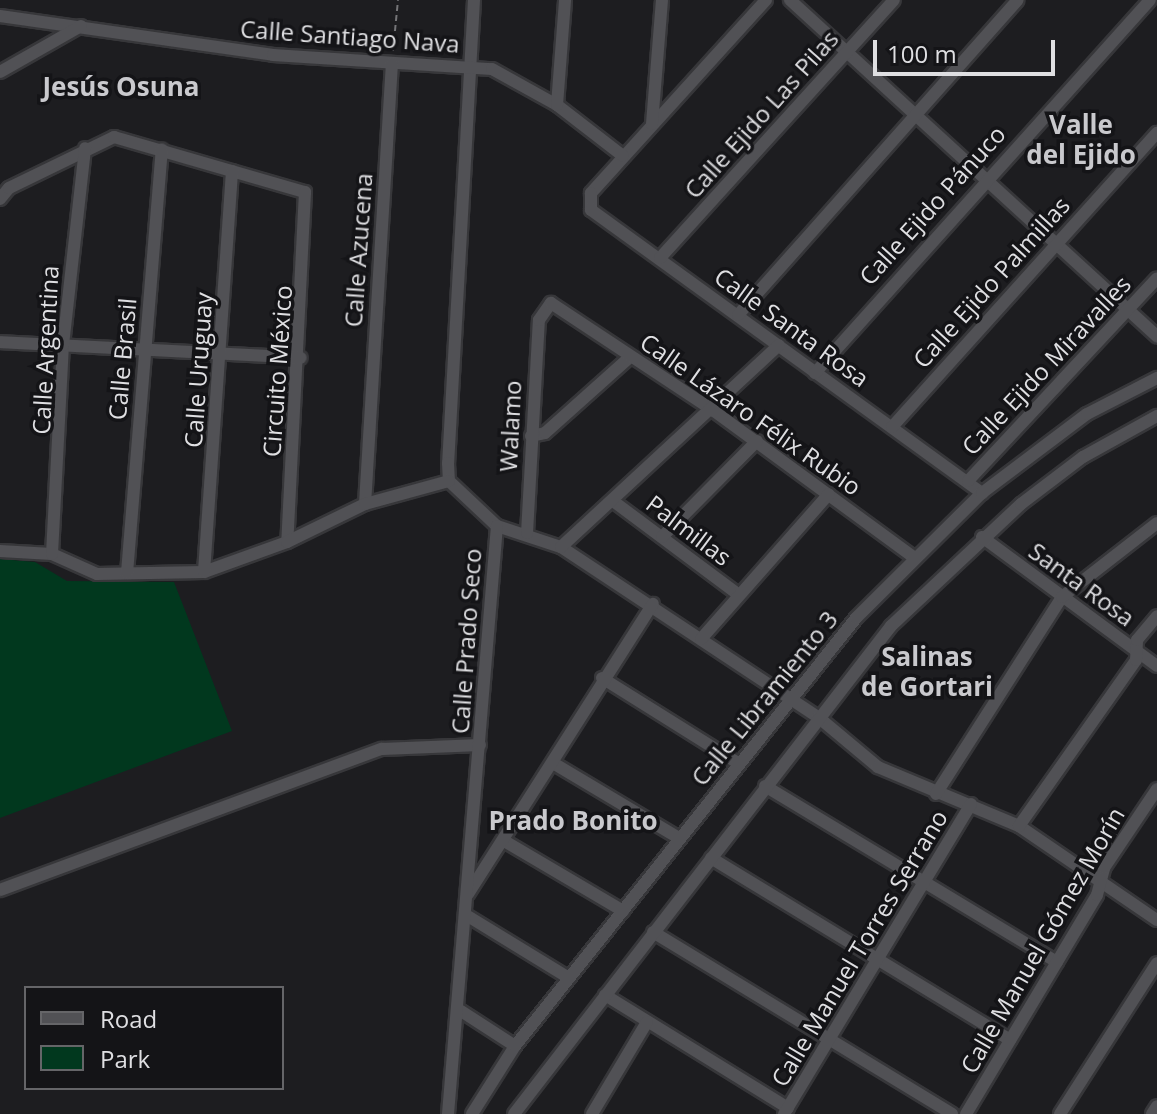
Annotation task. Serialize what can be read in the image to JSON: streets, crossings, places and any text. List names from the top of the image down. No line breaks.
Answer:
{"streets":{"street":["Calle Santiago Nava","Calle Ejido Las Pilas","Calle Ejido Pánuco","Calle Azucena","Calle Ejido Palmillas","Calle Santa Rosa","Calle Argentina","Calle Brasil","Calle Ejido Miravalles","Calle Uruguay","Circuito México","Calle Lázaro Félix Rubio","Walamo","Palmillas","Santa Rosa","Calle Prado Seco","Calle Libramiento 3","Calle Manuel Gómez Morín","Calle Manuel Torres Serrano"]},"crossings":[["Calle Santiago Nava","Calle Azucena"],["Calle Santiago Nava","Calle Santa Rosa"],["Calle Ejido Las Pilas","Calle Santa Rosa"],["Calle Ejido Pánuco","Calle Santa Rosa"],["Calle Ejido Palmillas","Calle Santa Rosa"],["Calle Santa Rosa","Calle Ejido Miravalles"],["Calle Santa Rosa","Calle Libramiento 3"],["Calle Uruguay","Circuito México"],["Calle Lázaro Félix Rubio","Walamo"],["Calle Lázaro Félix Rubio","Calle Libramiento 3"]],"districts":["Jesús Osuna","Valle del Ejido","Salinas de Gortari","Prado Bonito"],"legend":["Road","Park"],"scale_bar":"100 m"}
